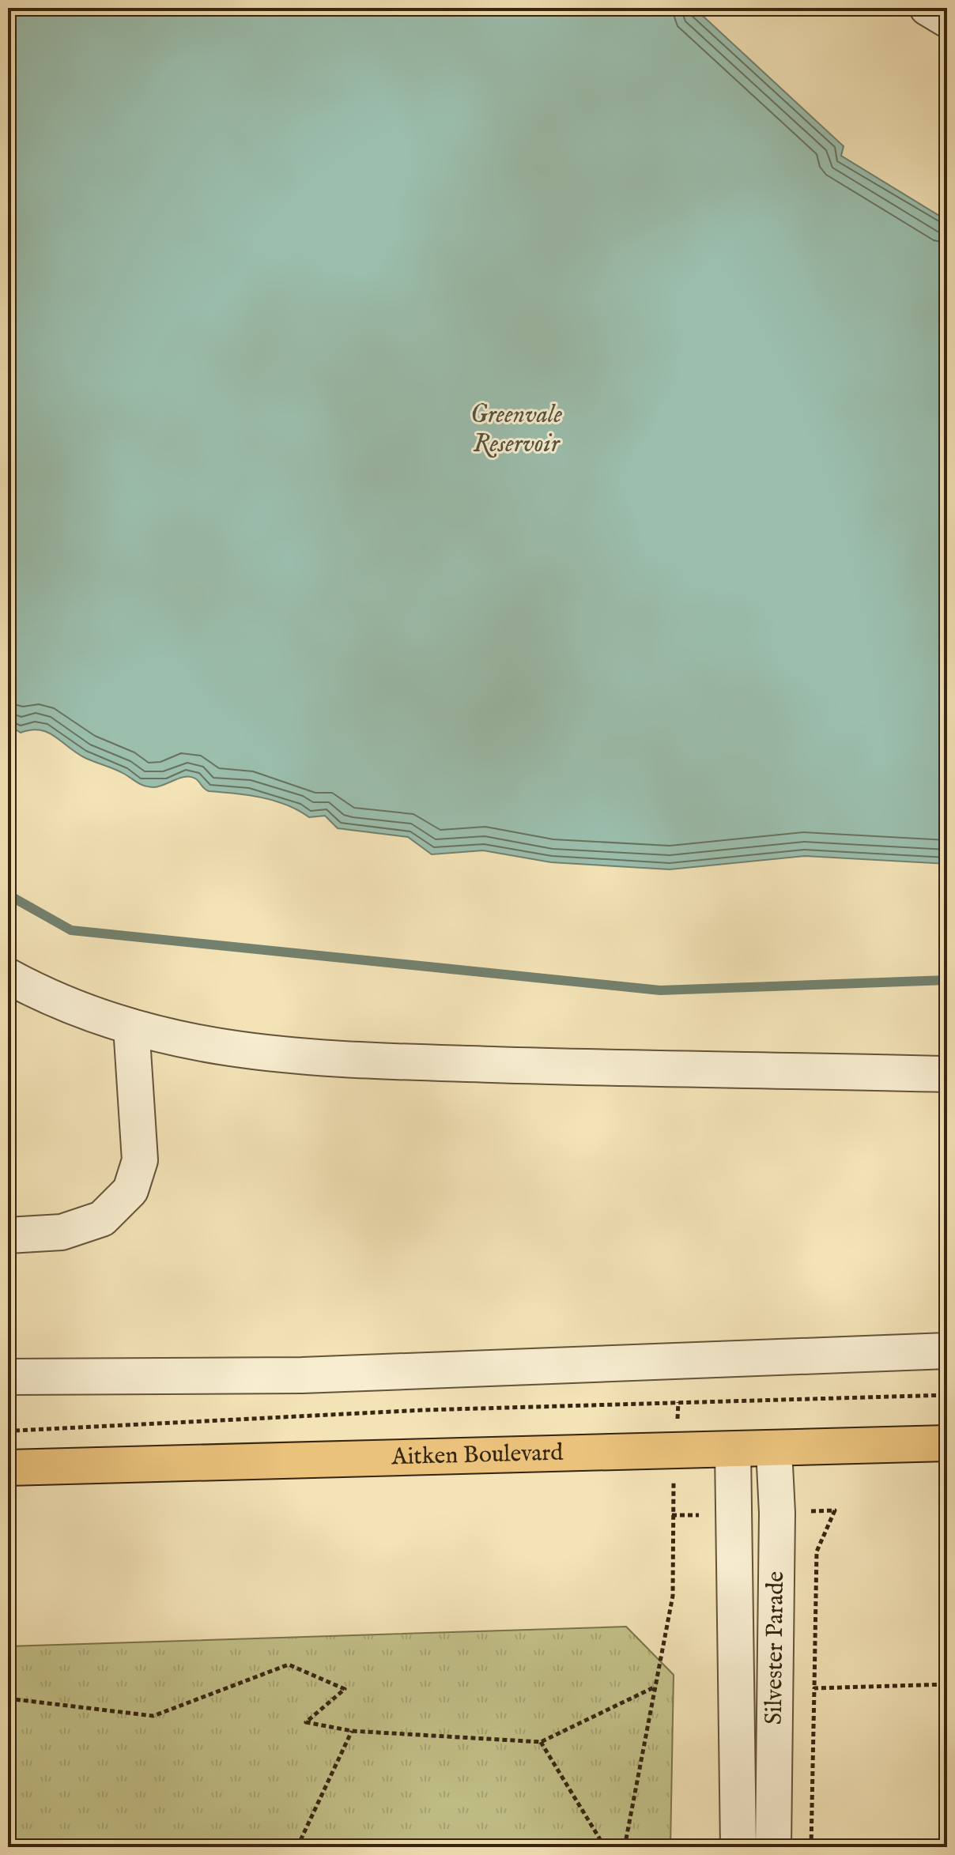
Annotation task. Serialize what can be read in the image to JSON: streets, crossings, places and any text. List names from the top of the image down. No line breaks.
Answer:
{"streets":{"main road":["Aitken Boulevard"],"street":["Silvester Parade"]},"crossings":[["Aitken Boulevard","Silvester Parade"]],"water":["Greenvale Reservoir"]}
